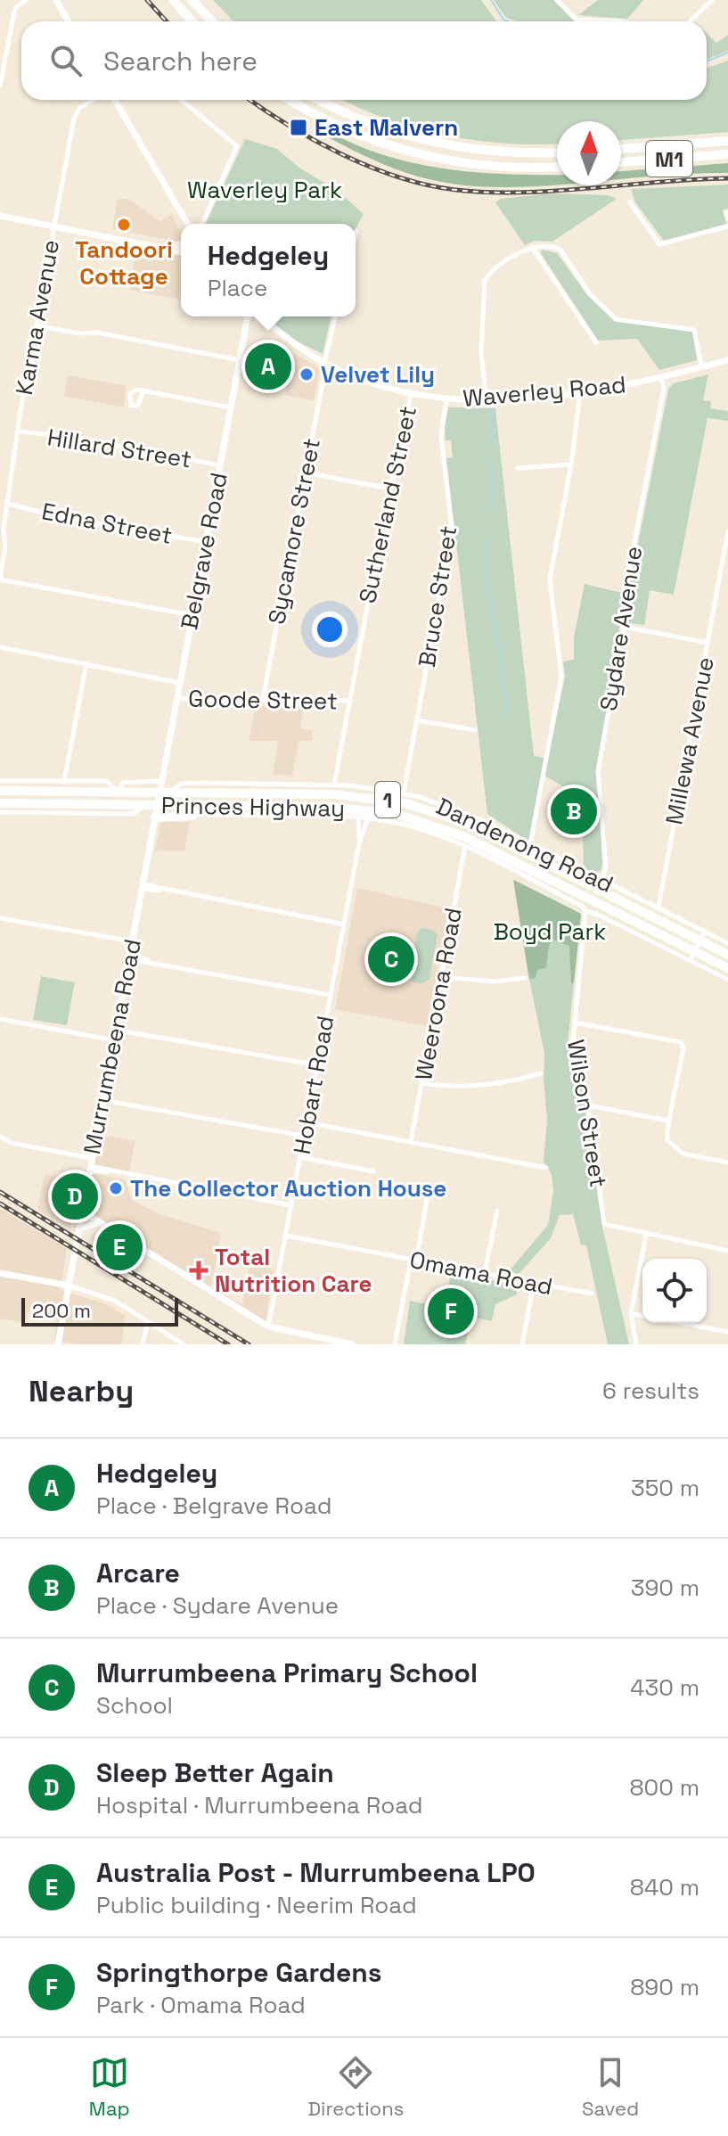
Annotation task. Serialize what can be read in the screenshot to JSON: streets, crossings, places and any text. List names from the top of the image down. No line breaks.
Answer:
{"streets":{"highway":["M1","1","Princes Highway"],"main road":["Waverley Road","Belgrave Road","Murrumbeena Road"],"street":["Karma Avenue","Hillard Street","Sutherland Street","Edna Street","Sycamore Street","Bruce Street","Sydare Avenue","Goode Street","Millewa Avenue","Dandenong Road","Weeroona Road","Hobart Road","Wilson Street","Omama Road"]},"crossings":[["Karma Avenue","Hillard Street"],["Karma Avenue","Edna Street"],["Waverley Road","Sutherland Street"],["Waverley Road","Sycamore Street"],["Waverley Road","Bruce Street"],["Waverley Road","Sydare Avenue"],["Hillard Street","Belgrave Road"],["Sutherland Street","Goode Street"],["Sutherland Street","Dandenong Road"],["Edna Street","Belgrave Road"],["Sycamore Street","Goode Street"],["Belgrave Road","Goode Street"],["Belgrave Road","Princes Highway"],["Belgrave Road","Murrumbeena Road"],["Bruce Street","Dandenong Road"],["Sydare Avenue","Dandenong Road"],["Millewa Avenue","Dandenong Road"],["Princes Highway","Dandenong Road"],["Princes Highway","Murrumbeena Road"],["Dandenong Road","Weeroona Road"],["Dandenong Road","Hobart Road"],["Dandenong Road","Wilson Street"],["Hobart Road","Omama Road"]],"parks":["Waverley Park","Boyd Park"],"places":{"transit":["East Malvern"],"other":["Tandoori Cottage","Velvet Lily","The Collector Auction House"],"health":["Total Nutrition Care"]},"scale_bar":"200 m","north":"top","page":{"search":"Search here","popup":["Hedgeley","Place"],"pins":["A","B","C","D","E","F"],"scale":"200 m","heading":["Nearby","6 results"],"list":[{"mark":"A","name":"Hedgeley","note":"Place · Belgrave Road","value":"350 m"},{"mark":"B","name":"Arcare","note":"Place · Sydare Avenue","value":"390 m"},{"mark":"C","name":"Murrumbeena Primary School","note":"School","value":"430 m"},{"mark":"D","name":"Sleep Better Again","note":"Hospital · Murrumbeena Road","value":"800 m"},{"mark":"E","name":"Australia Post - Murrumbeena LPO","note":"Public building · Neerim Road","value":"840 m"},{"mark":"F","name":"Springthorpe Gardens","note":"Park · Omama Road","value":"890 m"}],"nav":["Map","Directions","Saved"]}}
